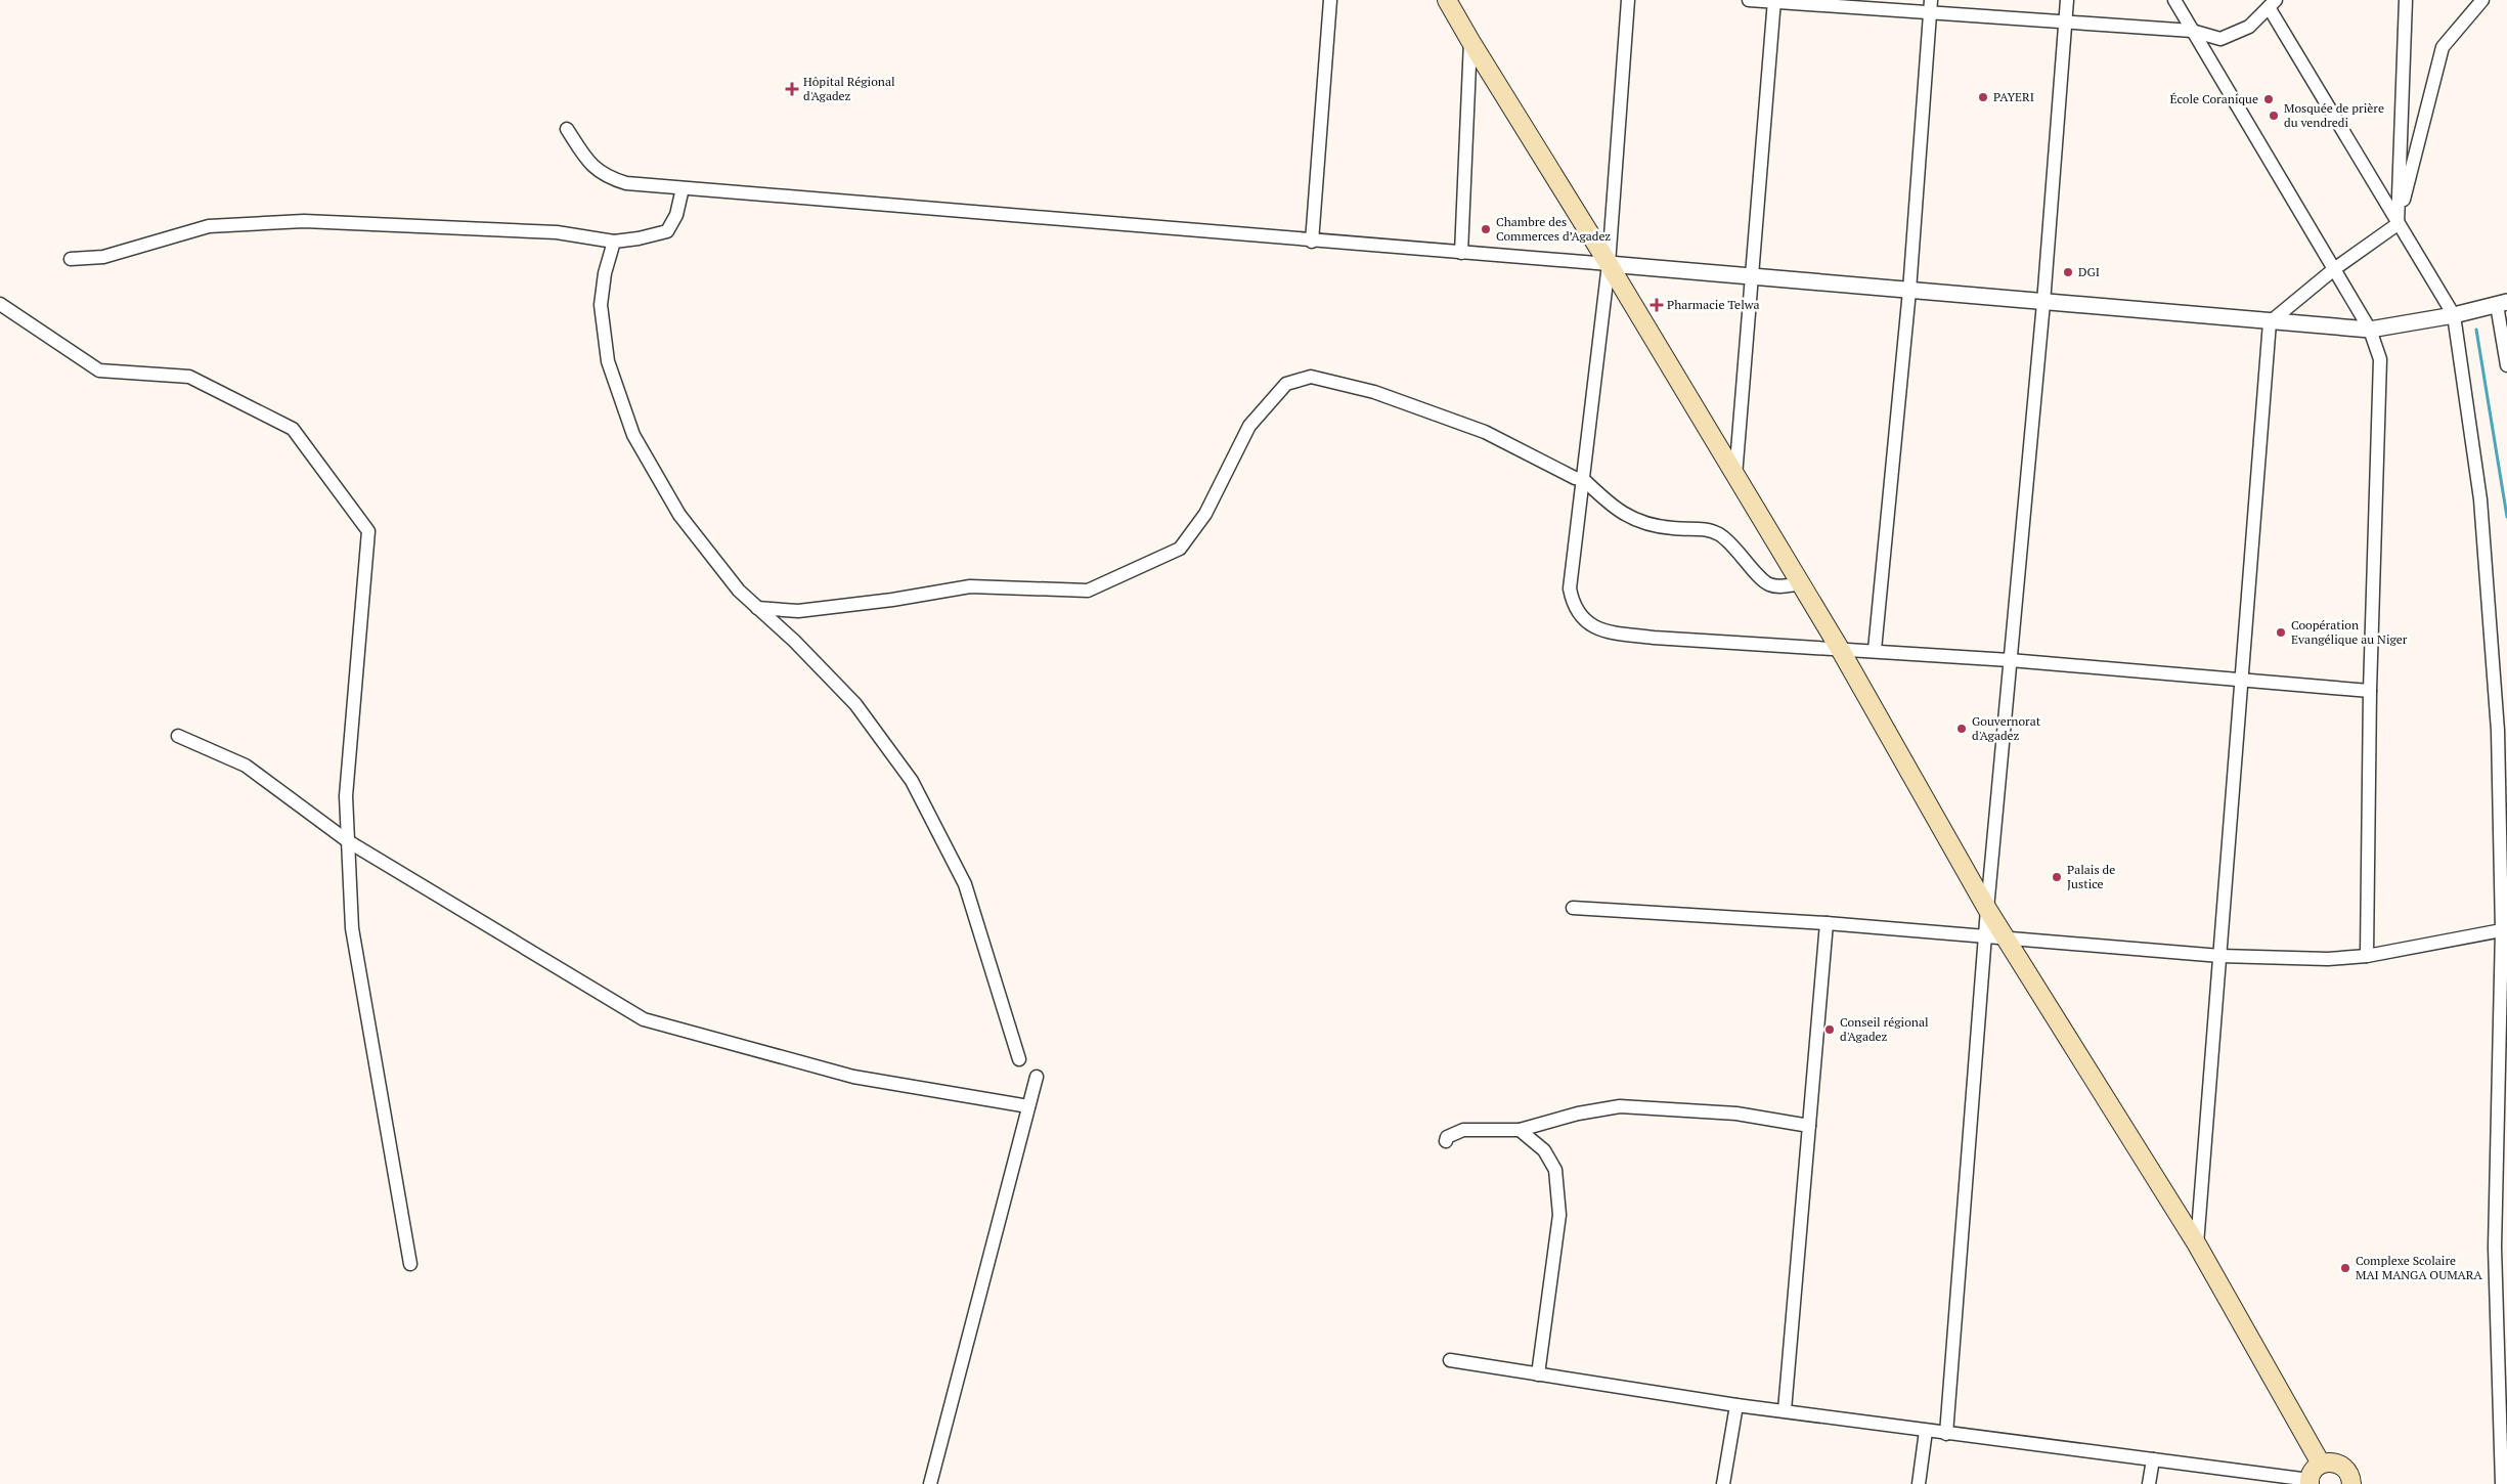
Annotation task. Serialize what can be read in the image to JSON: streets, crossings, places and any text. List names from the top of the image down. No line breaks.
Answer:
{"places":{"health":["Hôpital Régional d'Agadez","Pharmacie Telwa"],"other":["PAYERI","École Coranique","Mosquée de prière du vendredi","Chambre des Commerces d’Agadez","DGI","Coopération Evangélique au Niger","Gouvernorat d'Agadez","Palais de Justice","Conseil régional d'Agadez","Complexe Scolaire MAI MANGA OUMARA"]}}
